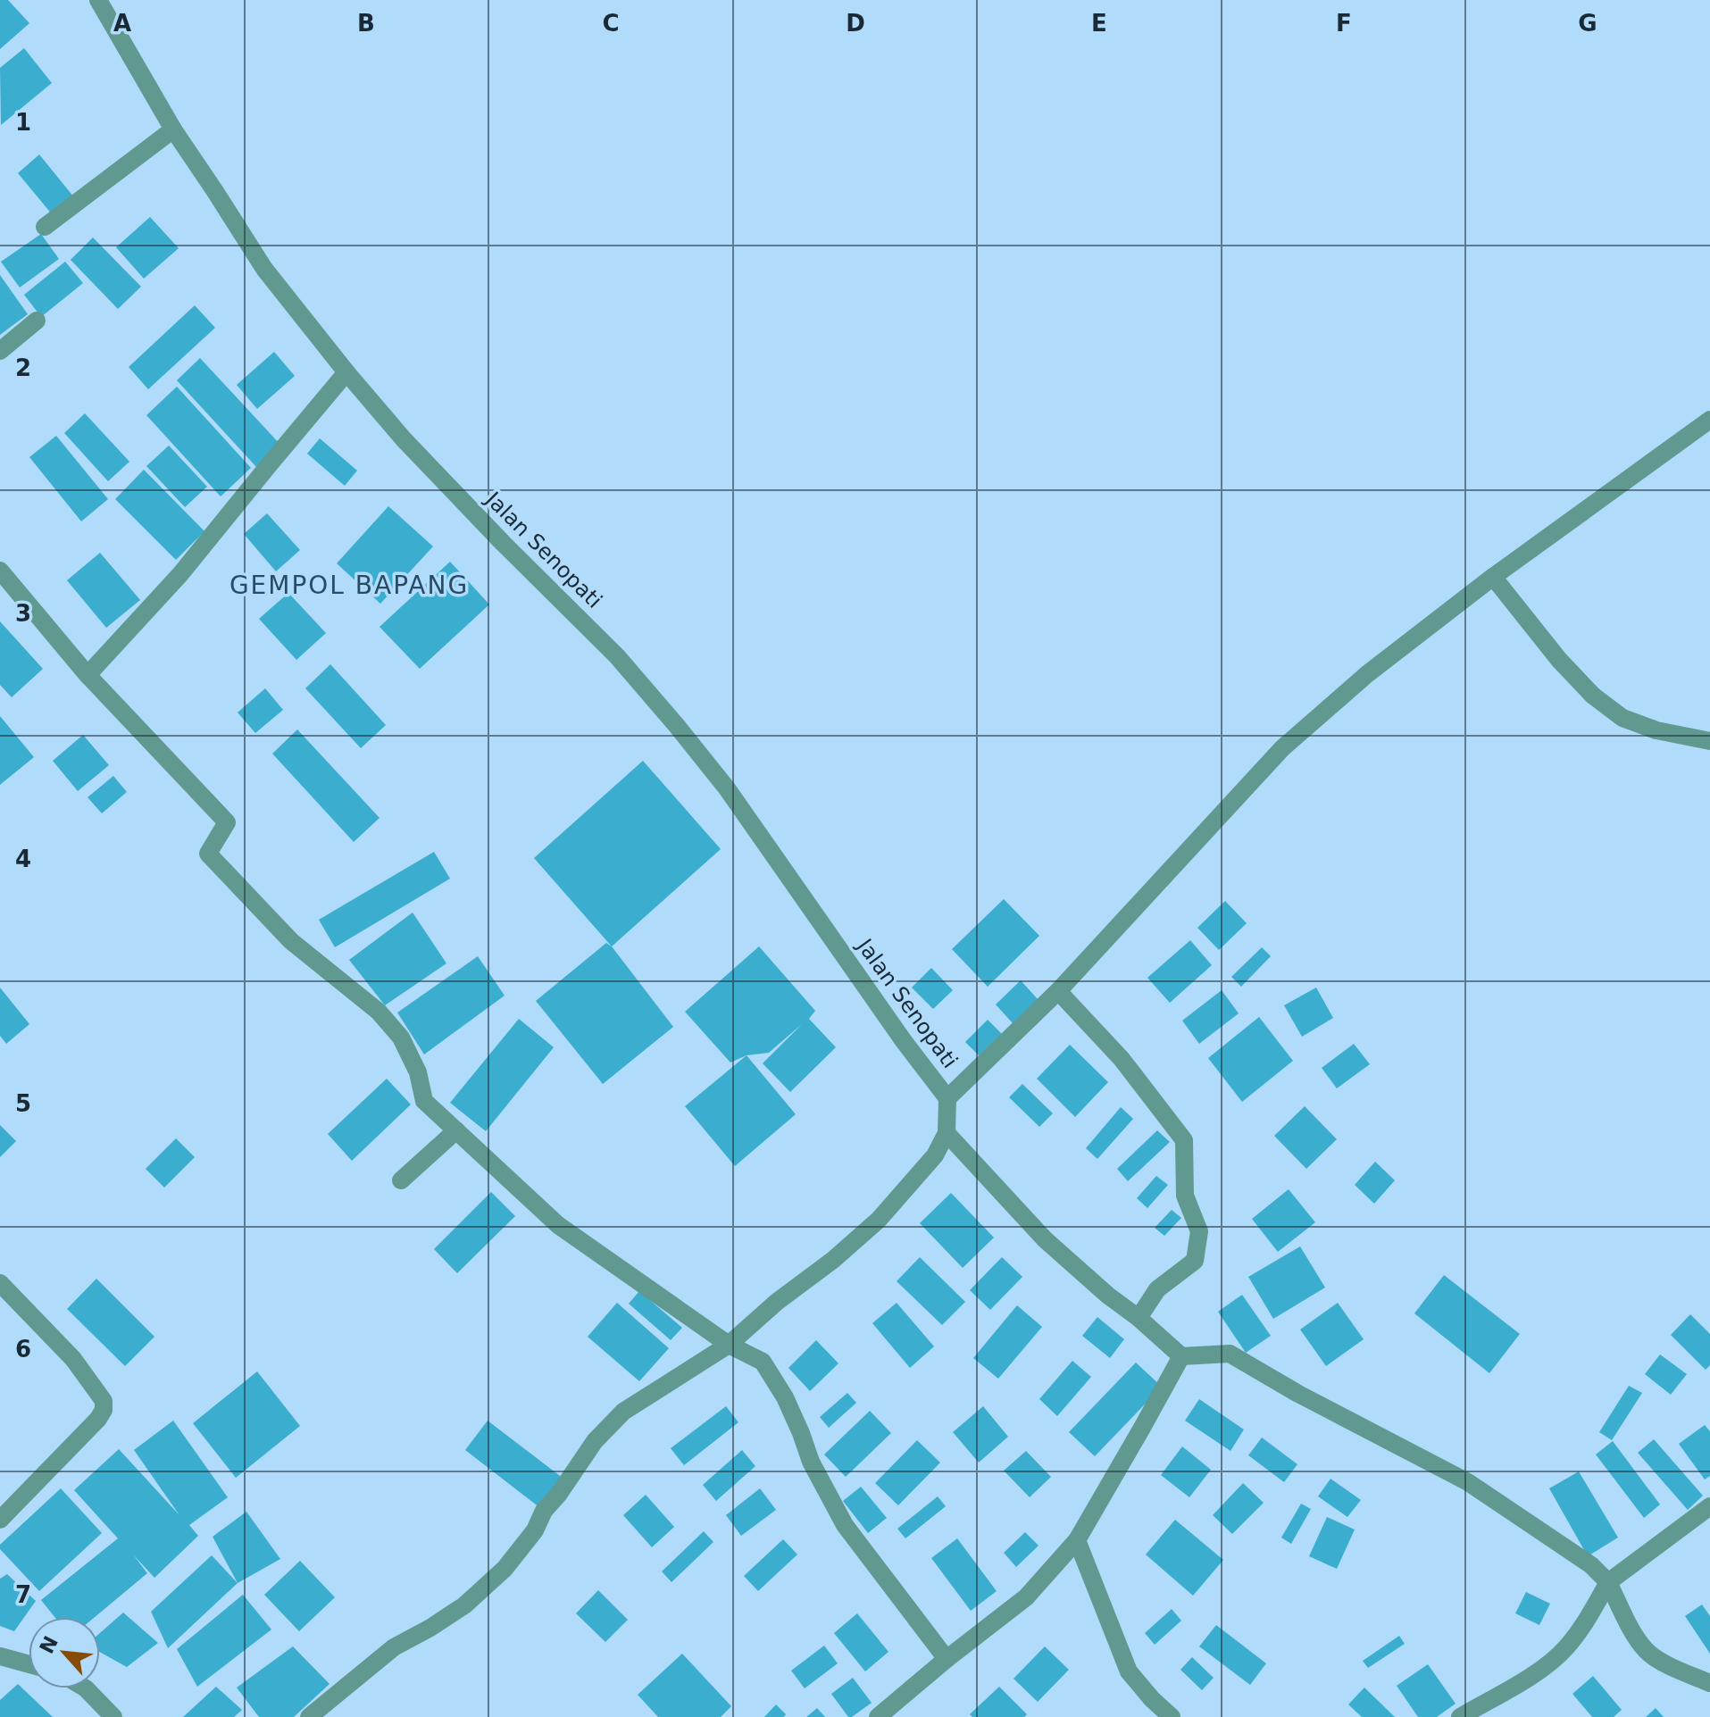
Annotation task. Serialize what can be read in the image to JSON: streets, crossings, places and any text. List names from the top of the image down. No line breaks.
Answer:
{"streets":{"street":["Jalan Senopati"]},"districts":["GEMPOL BAPANG"],"north":"top left","grid":{"columns":["A","B","C","D","E","F","G"],"rows":["1","2","3","4","5","6","7"]}}
